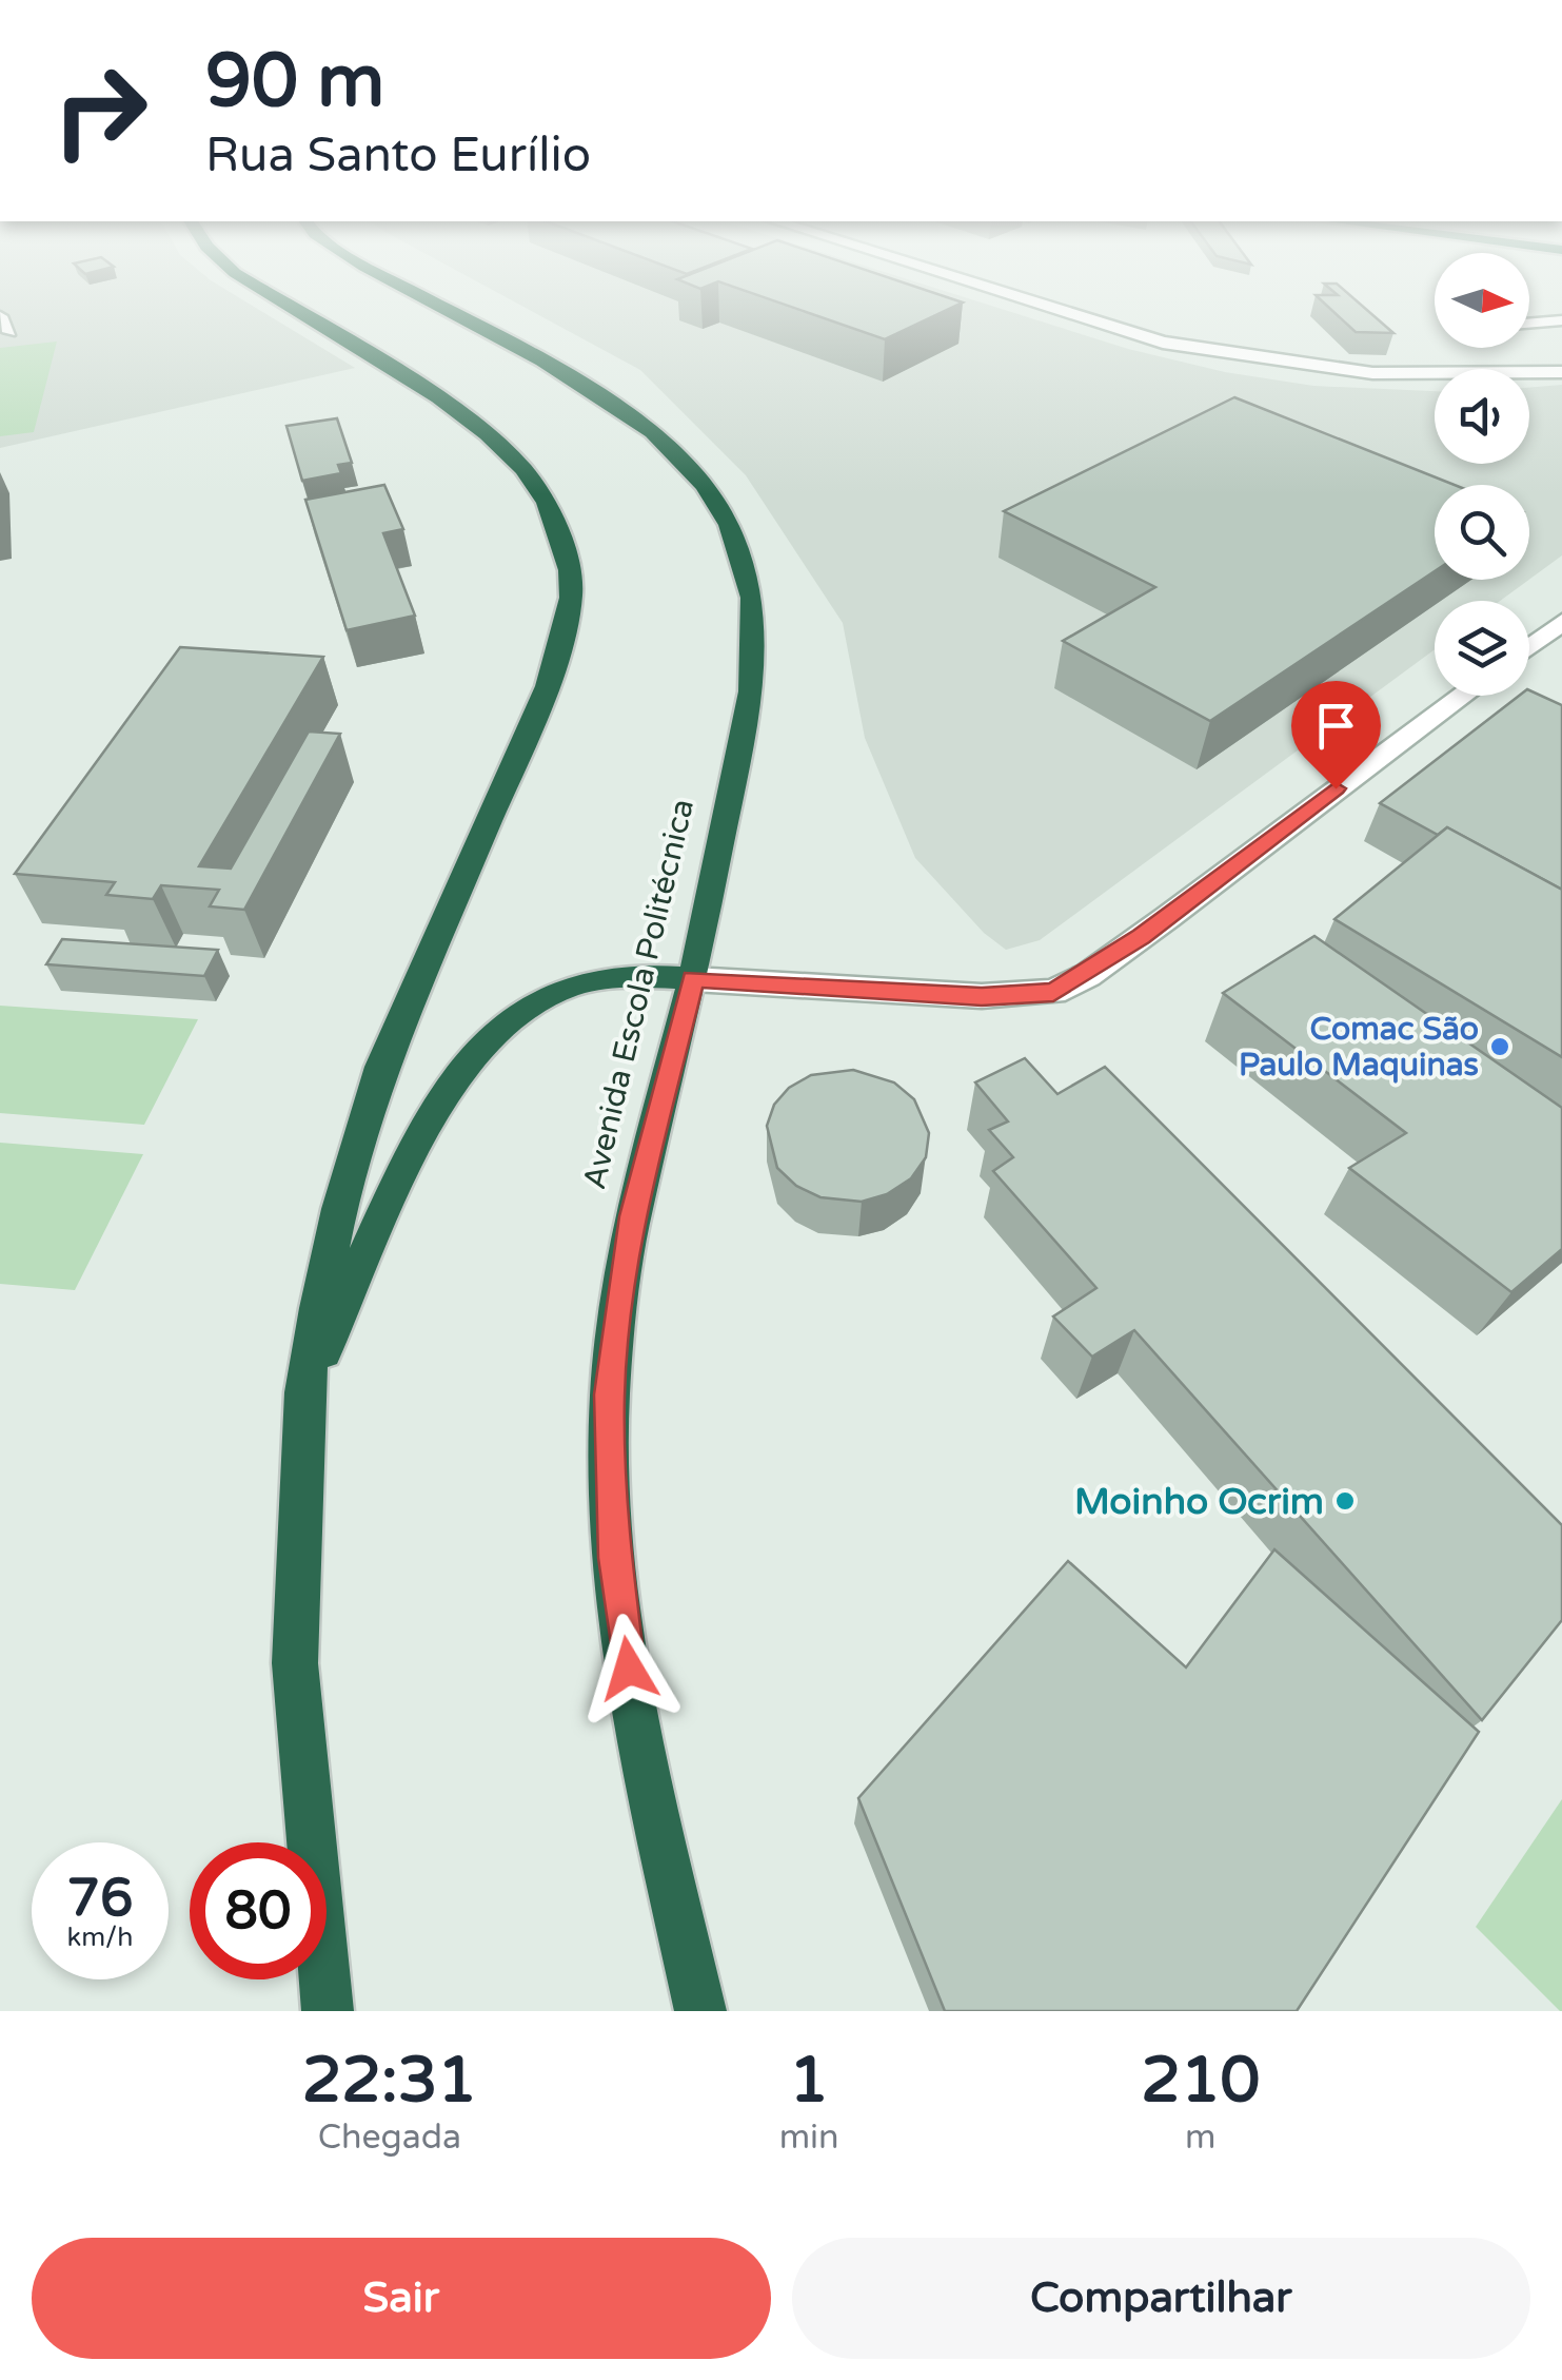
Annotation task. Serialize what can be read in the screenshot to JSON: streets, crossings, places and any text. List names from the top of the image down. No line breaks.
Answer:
{"streets":{"highway":["Avenida Escola Politécnica"]},"places":["Comac São Paulo Maquinas","Moinho Ocrim"],"north":"right","page":{"turn":["90 m","Rua Santo Eurílio"],"speed":"76 km/h","limit":"80","eta":["22:31","Chegada","1","min","210","m"],"buttons":["Sair","Compartilhar"]}}
